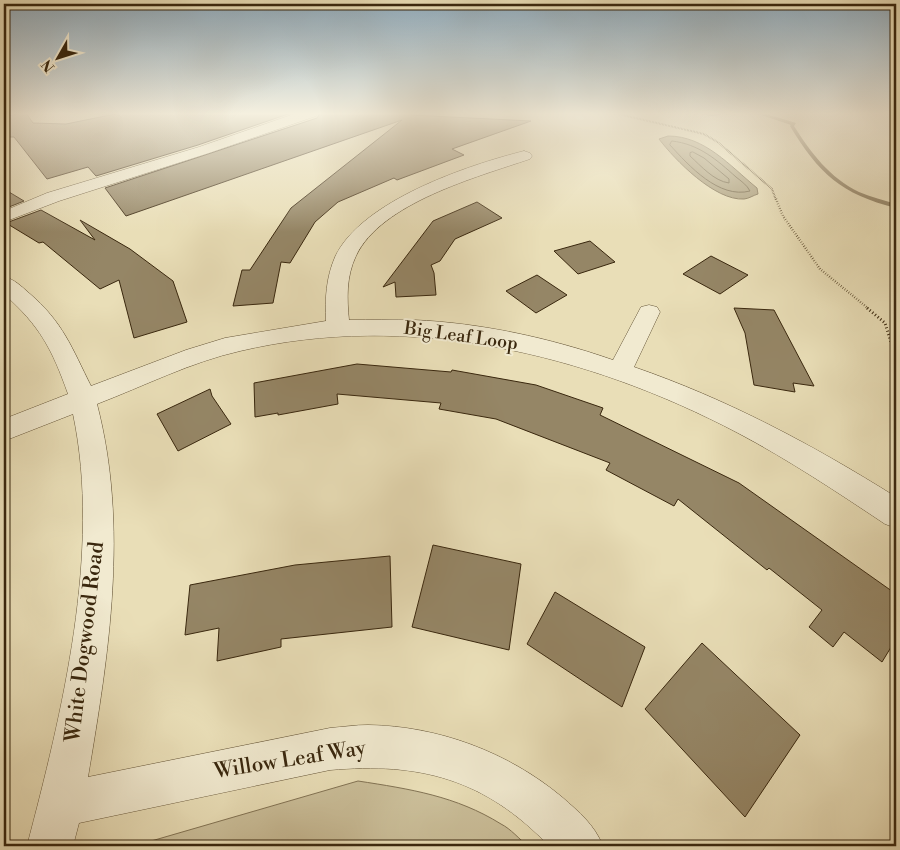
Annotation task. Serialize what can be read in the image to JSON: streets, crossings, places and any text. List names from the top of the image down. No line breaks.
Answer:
{"streets":{"street":["Big Leaf Loop","White Dogwood Road","Willow Leaf Way"]},"crossings":[["Big Leaf Loop","White Dogwood Road"],["White Dogwood Road","Willow Leaf Way"]],"north":"bottom left"}
